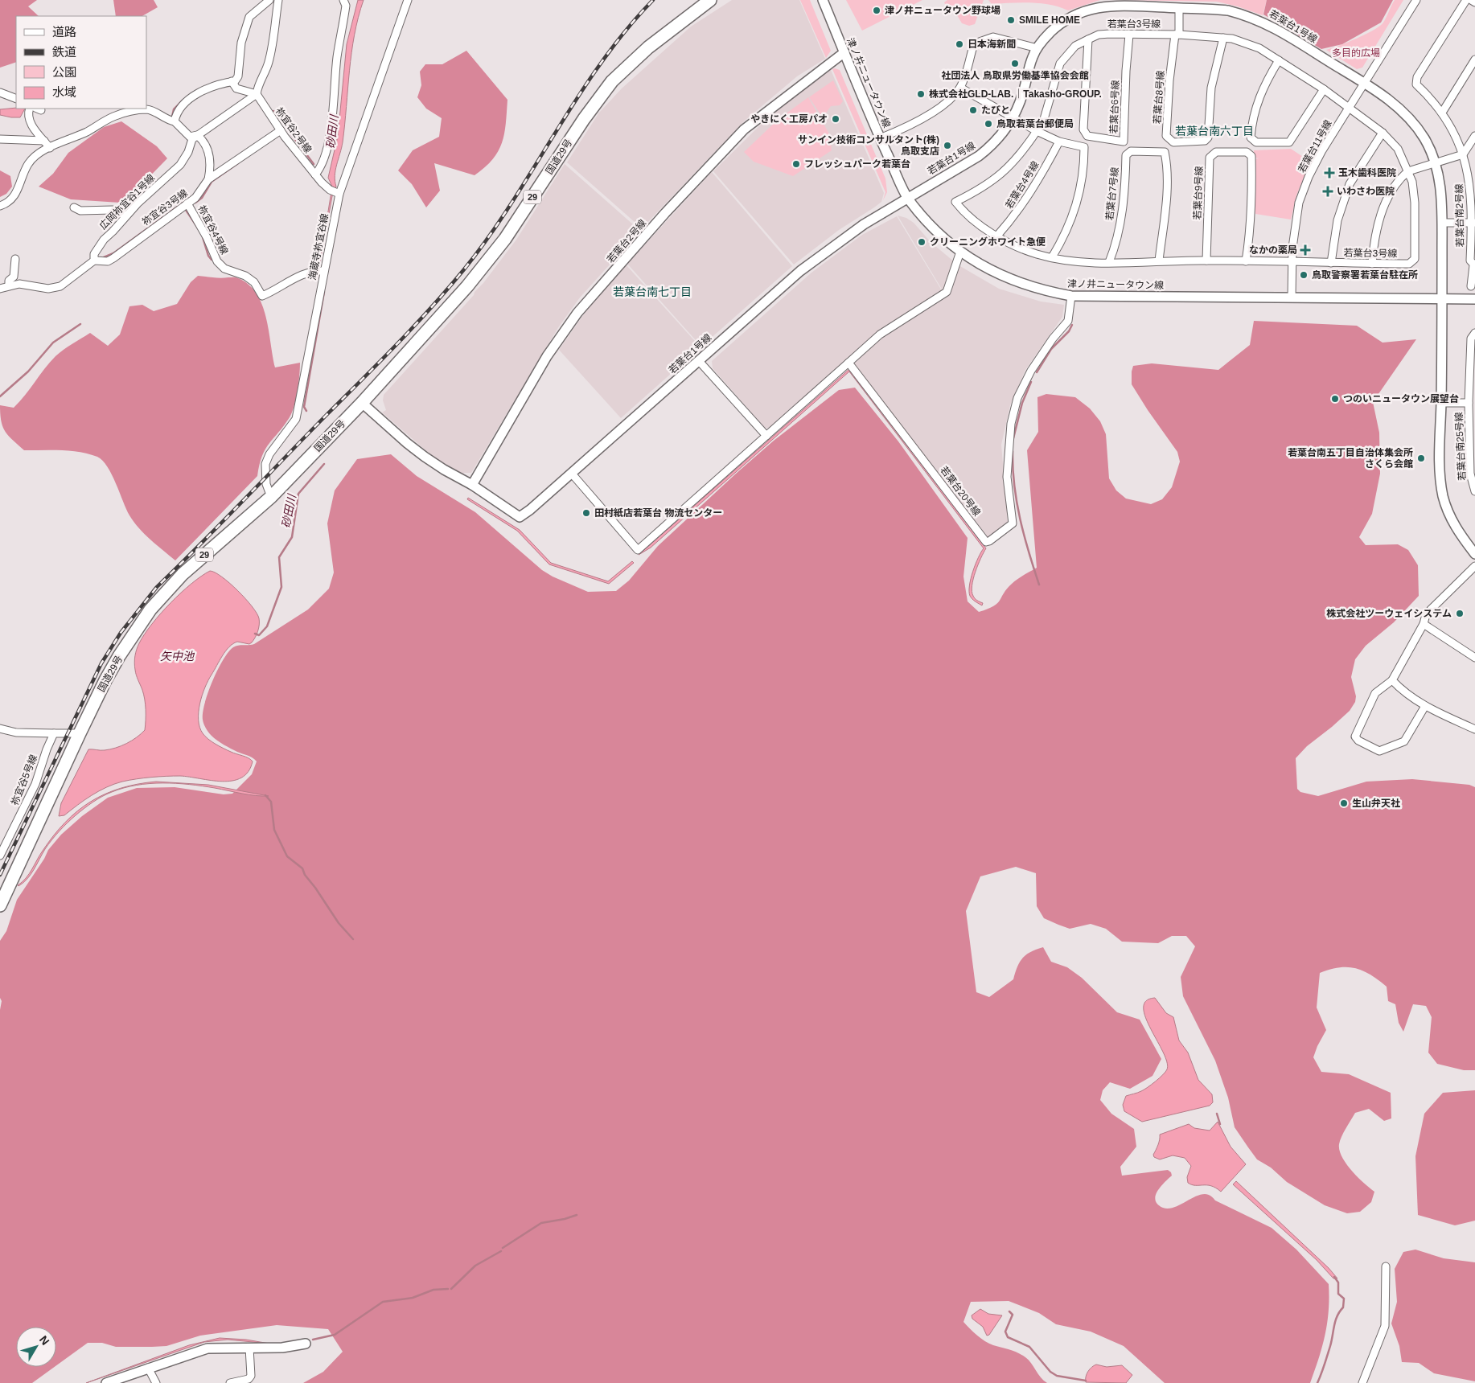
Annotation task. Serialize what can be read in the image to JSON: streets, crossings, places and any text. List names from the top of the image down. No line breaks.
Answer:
{"streets":{"highway":["国道29号","29"],"street":["若葉台3号線","若葉台1号線","津ノ井ニュータウン線","若葉台8号線","若葉台6号線","祢宜谷2号線","若葉台11号線","若葉台4号線","若葉台9号線","若葉台7号線","広岡祢宜谷1号線","祢宜谷3号線","若葉台南2号線","祢宜谷4号線","若葉台2号線","海蔵寺祢宜谷線","若葉台南25号線","若葉台20号線","祢宜谷5号線"]},"crossings":[["若葉台3号線","若葉台8号線"],["若葉台3号線","若葉台6号線"],["若葉台3号線","若葉台11号線"],["若葉台3号線","若葉台4号線"],["若葉台3号線","若葉台9号線"],["若葉台3号線","若葉台7号線"],["若葉台1号線","津ノ井ニュータウン線"],["若葉台1号線","若葉台11号線"],["若葉台1号線","国道29号"],["若葉台1号線","若葉台2号線"],["若葉台1号線","若葉台南25号線"],["津ノ井ニュータウン線","若葉台11号線"],["津ノ井ニュータウン線","若葉台2号線"],["津ノ井ニュータウン線","若葉台20号線"],["祢宜谷2号線","広岡祢宜谷1号線"],["祢宜谷2号線","祢宜谷3号線"],["祢宜谷2号線","海蔵寺祢宜谷線"],["国道29号","海蔵寺祢宜谷線"],["広岡祢宜谷1号線","祢宜谷3号線"],["祢宜谷3号線","祢宜谷4号線"],["祢宜谷4号線","海蔵寺祢宜谷線"]],"districts":["若葉台南六丁目","若葉台南七丁目"],"water":["砂田川","矢中池"],"parks":["多目的広場"],"places":{"other":["津ノ井ニュータウン野球場","SMILE HOME","日本海新聞","社団法人 鳥取県労働基準協会会館","株式会社GLD-LAB.｜Takasho-GROUP.","たびと","やきにく工房パオ","鳥取若葉台郵便局","サンイン技術コンサルタント(株) 鳥取支店","フレッシュパーク若葉台","クリーニングホワイト急便","鳥取警察署若葉台駐在所","つのいニュータウン展望台","若葉台南五丁目自治体集会所 さくら会館","田村紙店若葉台 物流センター","株式会社ツーウェイシステム","生山弁天社"],"health":["玉木歯科医院","いわさわ医院","なかの薬局"]},"legend":["道路","鉄道","公園","水域"],"north":"top right"}
